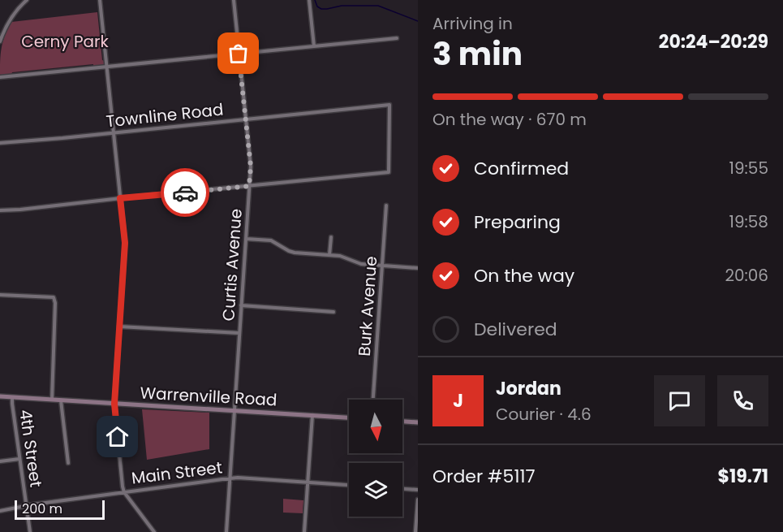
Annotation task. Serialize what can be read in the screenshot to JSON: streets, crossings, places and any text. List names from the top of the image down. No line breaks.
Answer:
{"streets":{"main road":["Warrenville Road"],"street":["Townline Road","Curtis Avenue","Burk Avenue","4th Street","Main Street"]},"crossings":[["Townline Road","Curtis Avenue"],["Curtis Avenue","Warrenville Road"],["Curtis Avenue","Main Street"],["Warrenville Road","4th Street"],["4th Street","Main Street"]],"parks":["Cerny Park"],"scale_bar":"200 m","north":"bottom","page":{"heading":["3 min","Arriving in","20:24–20:29"],"panel":["Jordan","Courier · 4.6","Order #5117","$19.71"],"bar":"On the way · 670 m","list":[["Confirmed","19:55"],["Preparing","19:58"],["On the way","20:06"],"Delivered"],"round":"J","scale":"200 m"}}
